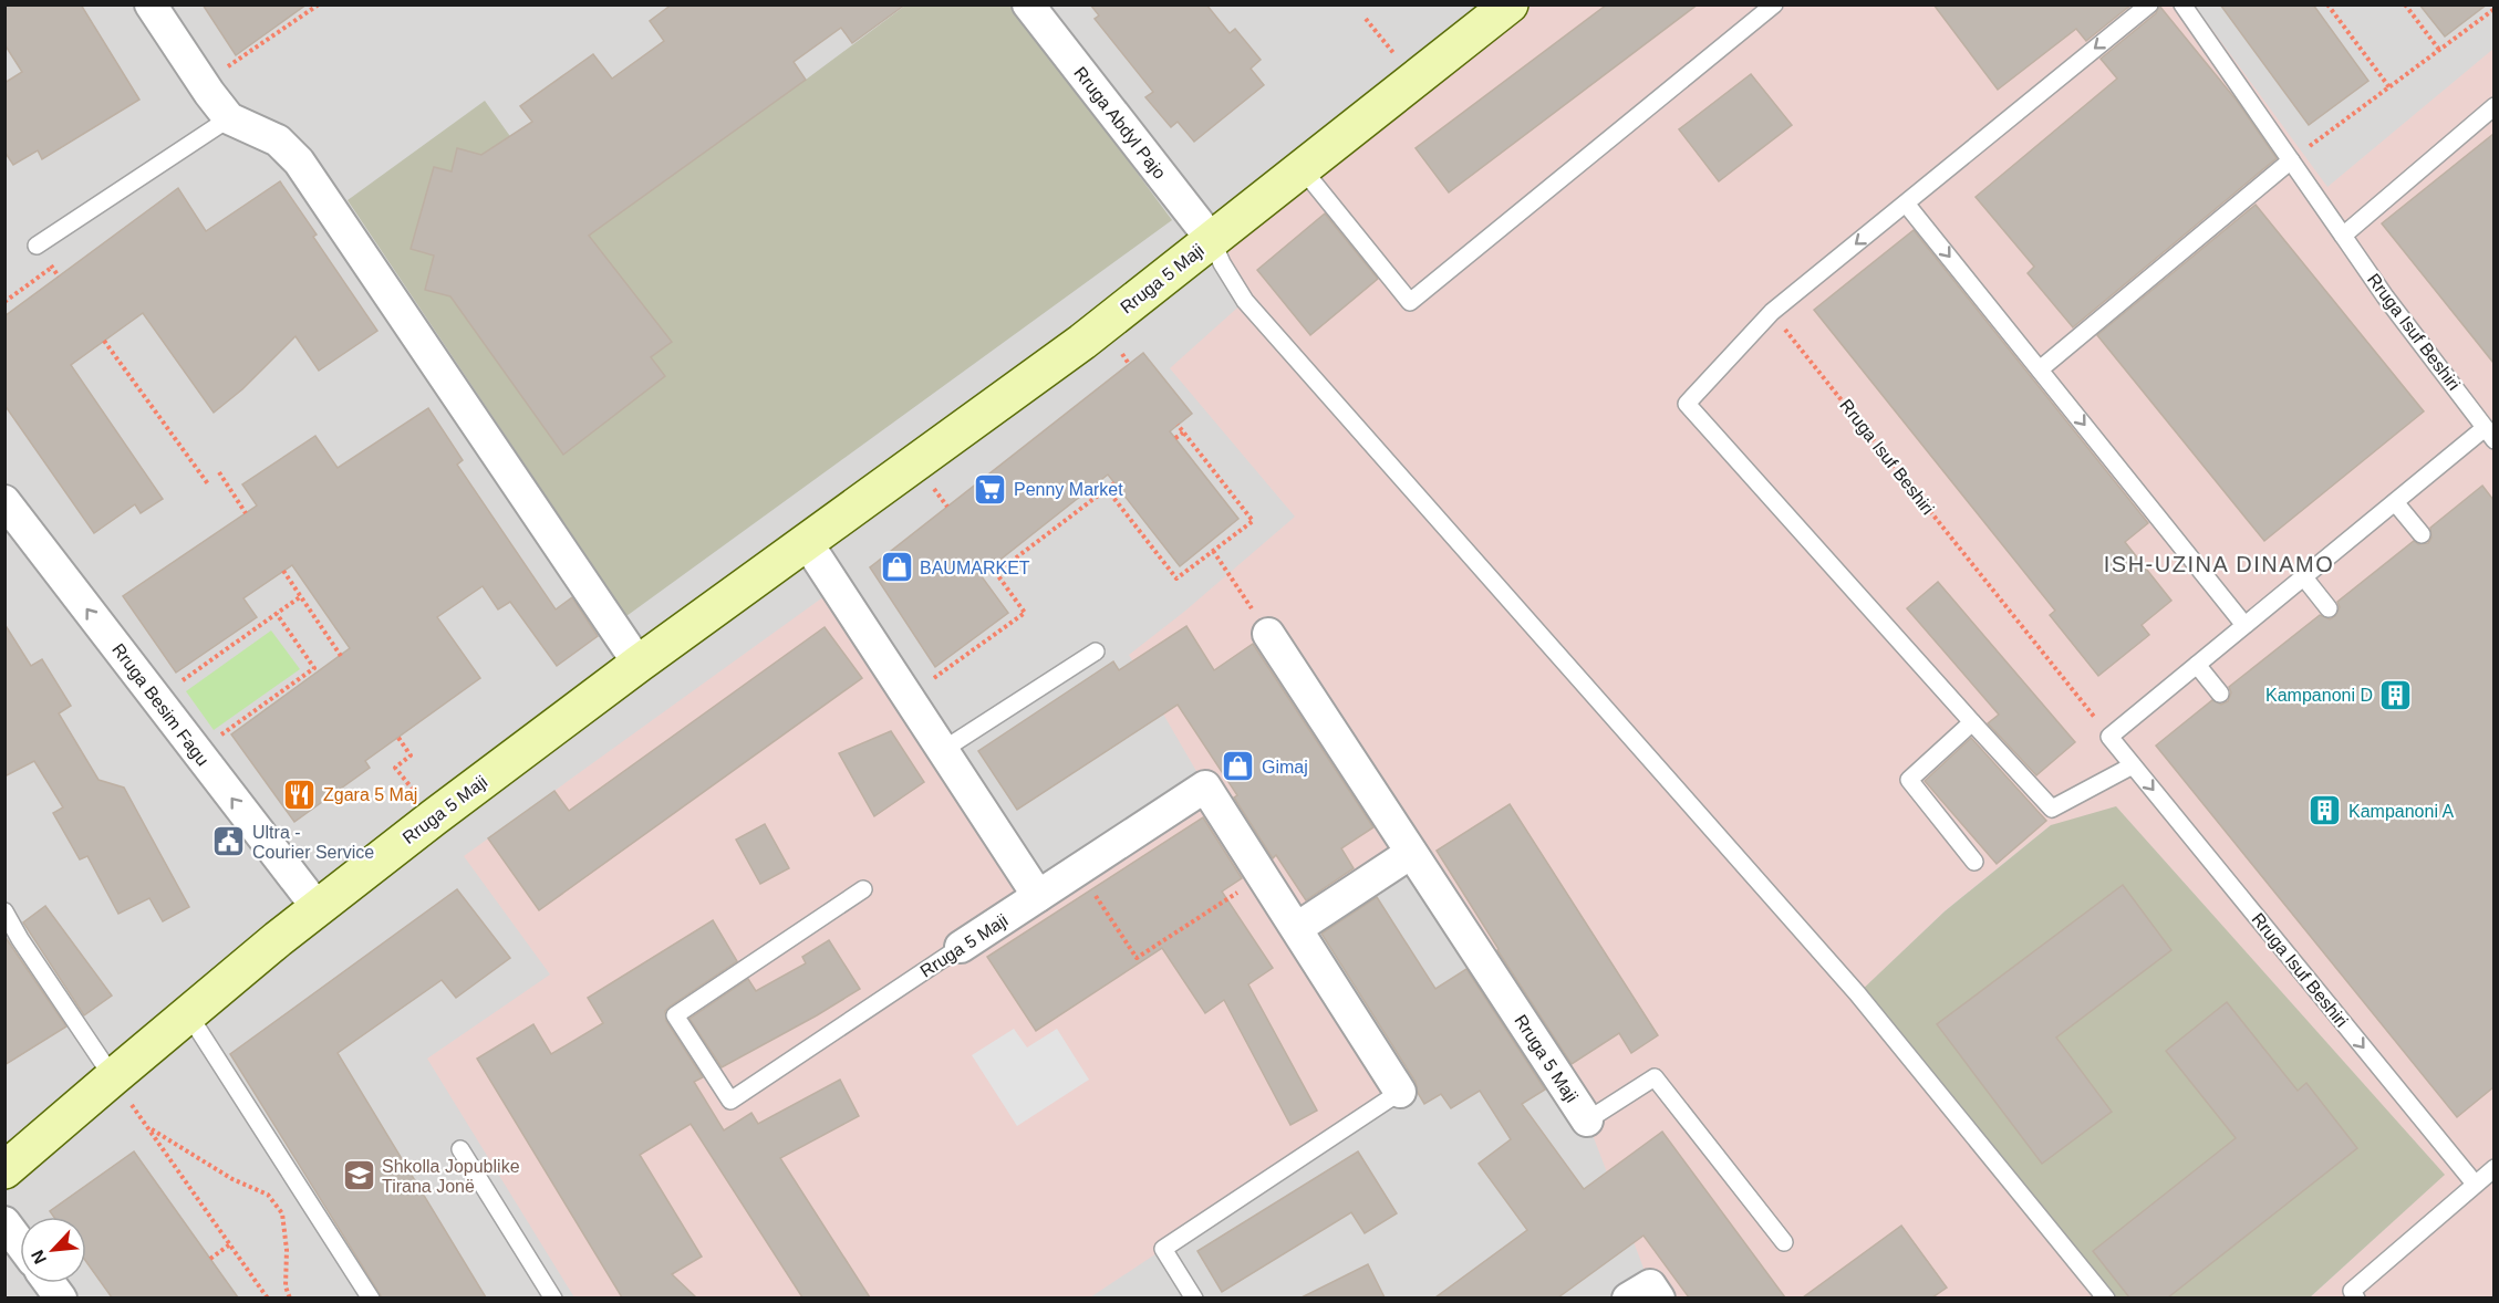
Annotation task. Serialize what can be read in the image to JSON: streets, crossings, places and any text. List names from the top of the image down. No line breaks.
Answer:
{"streets":{"main road":["Rruga 5 Maji"],"street":["Rruga Abdyl Pajo","Rruga Besim Fagu"],"lane":["Rruga Isuf Beshiri"]},"crossings":[["Rruga Abdyl Pajo","Rruga 5 Maji"],["Rruga 5 Maji","Rruga Besim Fagu"]],"one_way":["Rruga Besim Fagu"],"districts":["ISH-UZINA DINAMO"],"places":{"supermarket":["Penny Market"],"shop":["BAUMARKET","Gimaj"],"building":["Kampanoni D","Kampanoni A"],"restaurant":["Zgara 5 Maj"],"public building":["Ultra - Courier Service"],"school or university":["Shkolla Jopublike Tirana Jonë"]},"north":"bottom left"}
